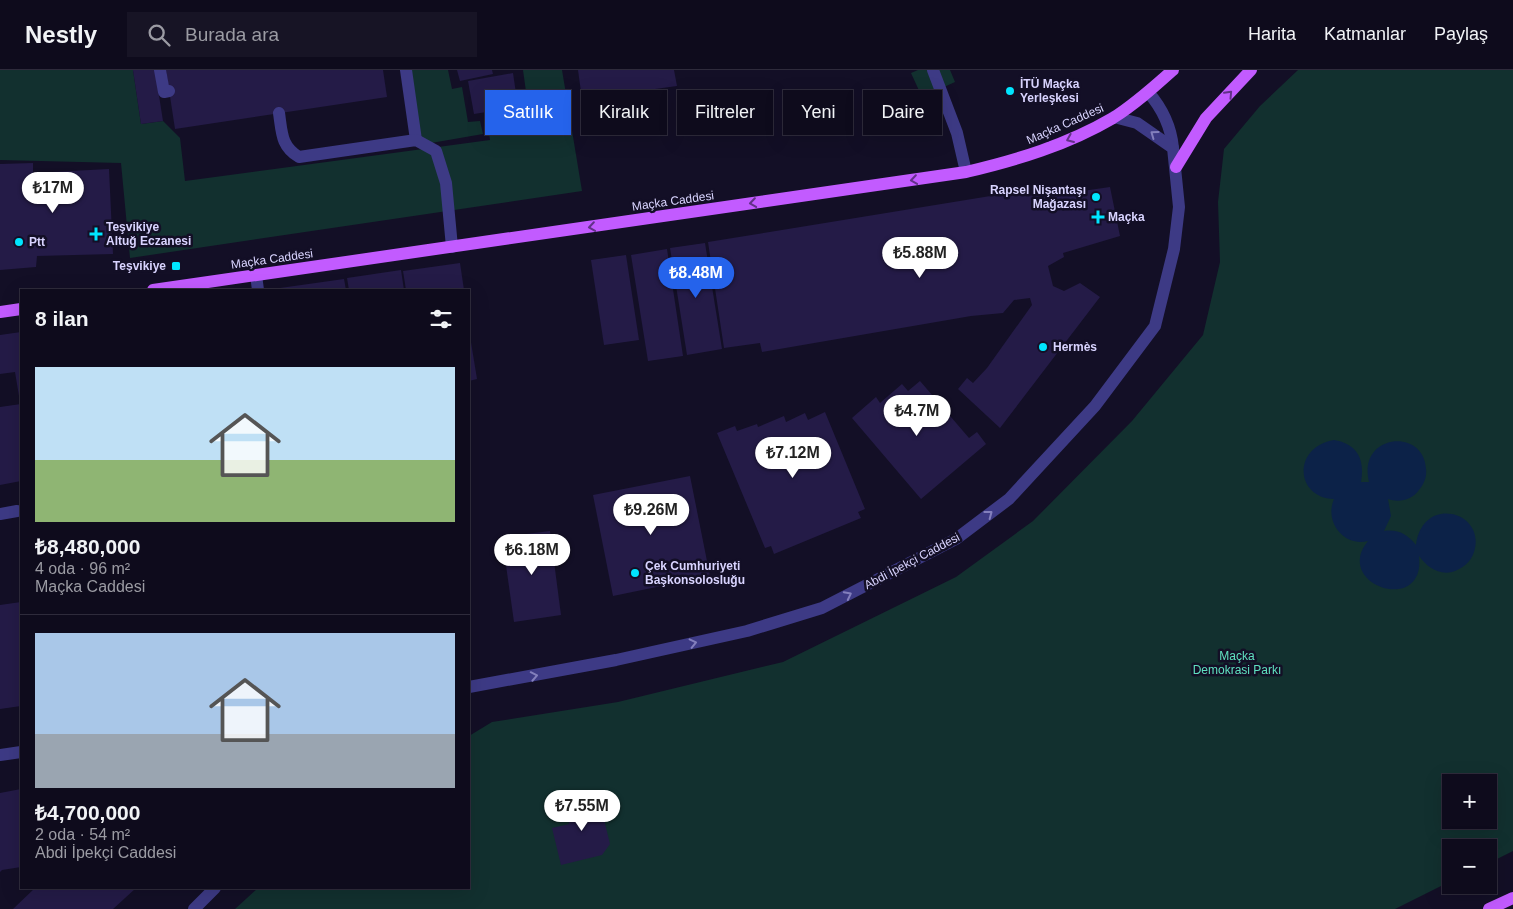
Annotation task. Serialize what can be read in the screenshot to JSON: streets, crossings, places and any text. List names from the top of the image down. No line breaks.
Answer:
{"streets":{"main road":["Maçka Caddesi"],"street":["Abdi İpekçi Caddesi"]},"crossings":[["Maçka Caddesi","Abdi İpekçi Caddesi"]],"one_way":["Maçka Caddesi","Abdi İpekçi Caddesi"],"parks":["Maçka Demokrasi Parkı"],"places":{"other":["İTÜ Maçka Yerleşkesi","Rapsel Nişantaşı Mağazası","Ptt","Hermès","Çek Cumhuriyeti Başkonsolosluğu"],"health":["Maçka","Teşvikiye Altuğ Eczanesi"],"transit":["Teşvikiye"]},"page":{"header":"Nestly","search":"Burada ara","nav":["Harita","Katmanlar","Paylaş"],"chip":["Satılık","Kiralık","Filtreler","Yeni","Daire"],"price":["₺17M","₺5.88M","₺8.48M","₺4.7M","₺7.12M","₺9.26M","₺6.18M","₺7.55M"],"heading":"8 ilan","list":[{"name":"₺8,480,000","note":"4 oda · 96 m² · Maçka Caddesi"},{"name":"₺4,700,000","note":"2 oda · 54 m² · Abdi İpekçi Caddesi"}],"map_buttons":["+","−"]}}
